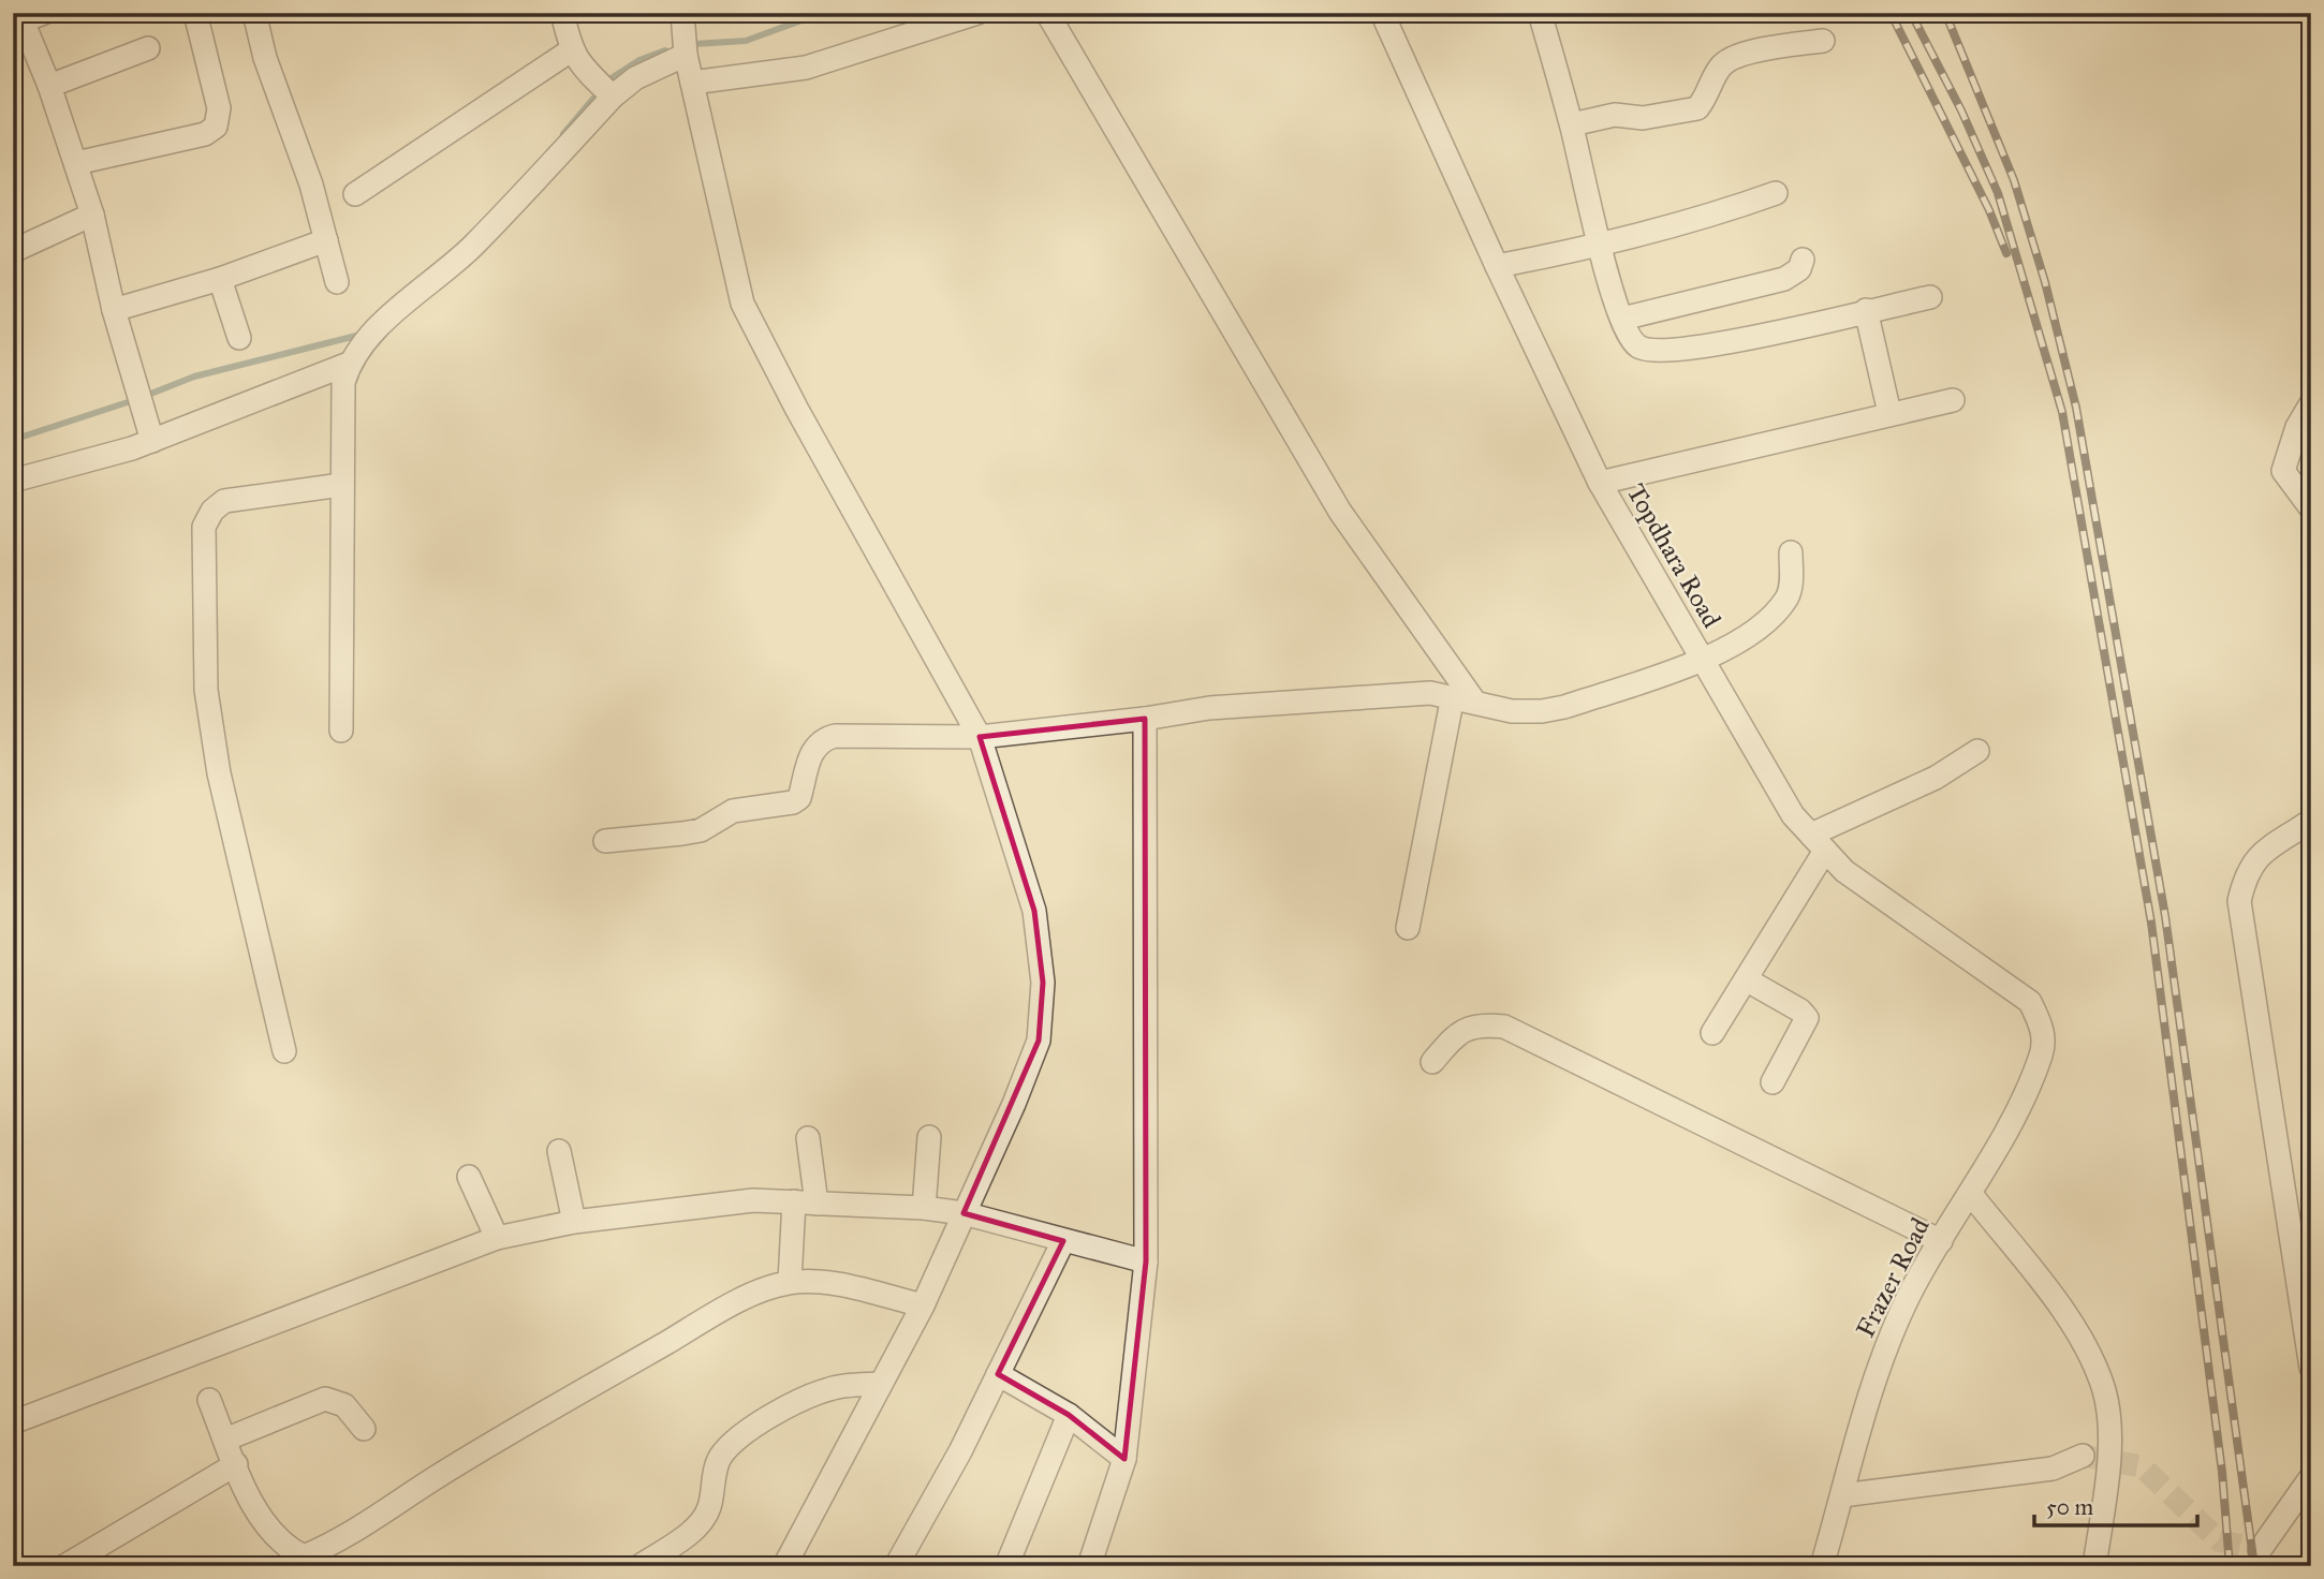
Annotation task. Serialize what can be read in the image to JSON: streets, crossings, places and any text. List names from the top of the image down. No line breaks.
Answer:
{"streets":{"street":["Topdhara Road","Frazer Road"]},"crossings":[["Topdhara Road","Frazer Road"]],"scale_bar":"50 m"}
